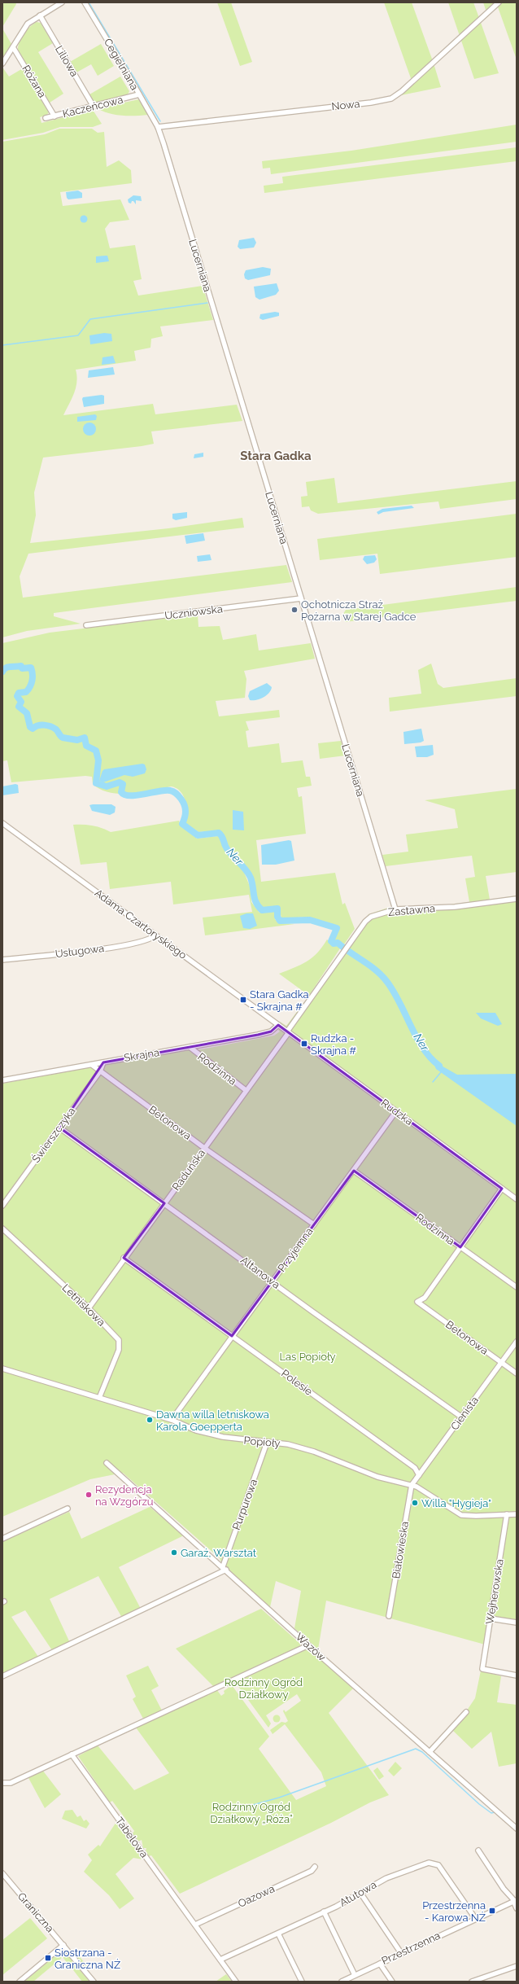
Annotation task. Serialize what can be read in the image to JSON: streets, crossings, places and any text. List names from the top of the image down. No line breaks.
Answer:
{"streets":{"street":["Liliowa","Cegielniana","Różana","Nowa","Kaczeńcowa","Lucerniana","Uczniowska","Zastawna","Adama Czartoryskiego","Usługowa","Skrajna","Rodzinna","Rudzka","Betonowa","Świerszczyka","Raduńska","Przyjemna","Altanowa","Letniskowa","Polesie","Cienista","Popioły","Purpurowa","Białowieska","Wejherowska","Wazów","Tabelowa","Atutowa","Oazowa","Graniczna","Przestrzenna"]},"crossings":[["Liliowa","Kaczeńcowa"],["Cegielniana","Nowa"],["Cegielniana","Kaczeńcowa"],["Cegielniana","Lucerniana"],["Różana","Kaczeńcowa"],["Nowa","Lucerniana"],["Lucerniana","Uczniowska"],["Lucerniana","Zastawna"],["Zastawna","Rudzka"],["Zastawna","Raduńska"],["Adama Czartoryskiego","Usługowa"],["Adama Czartoryskiego","Skrajna"],["Adama Czartoryskiego","Rudzka"],["Skrajna","Rodzinna"],["Skrajna","Rudzka"],["Skrajna","Betonowa"],["Skrajna","Świerszczyka"],["Rodzinna","Betonowa"],["Rodzinna","Raduńska"],["Rodzinna","Przyjemna"],["Rudzka","Raduńska"],["Rudzka","Przyjemna"],["Betonowa","Świerszczyka"],["Betonowa","Raduńska"],["Betonowa","Przyjemna"],["Betonowa","Cienista"],["Świerszczyka","Altanowa"],["Raduńska","Altanowa"],["Raduńska","Letniskowa"],["Raduńska","Polesie"],["Przyjemna","Altanowa"],["Przyjemna","Polesie"],["Przyjemna","Popioły"],["Altanowa","Cienista"],["Letniskowa","Popioły"],["Polesie","Cienista"],["Cienista","Popioły"],["Cienista","Białowieska"],["Popioły","Purpurowa"],["Popioły","Białowieska"],["Popioły","Wejherowska"],["Purpurowa","Wazów"],["Tabelowa","Atutowa"],["Tabelowa","Oazowa"],["Atutowa","Przestrzenna"]],"districts":["Stara Gadka"],"water":["Ner"],"parks":["Las Popioły","Rodzinny Ogród Działkowy","Rodzinny Ogród Działkowy „Róża”"],"places":{"other":["Ochotnicza Straż Pożarna w Starej Gadce","Dawna willa letniskowa Karola Goepperta","Rezydencja na Wzgórzu","Willa \"Hygieja\"","Garaż, Warsztat"],"transit":["Stara Gadka - Skrajna #","Rudzka - Skrajna #","Przestrzenna - Karowa NŻ","Siostrzana - Graniczna NŻ"]}}
